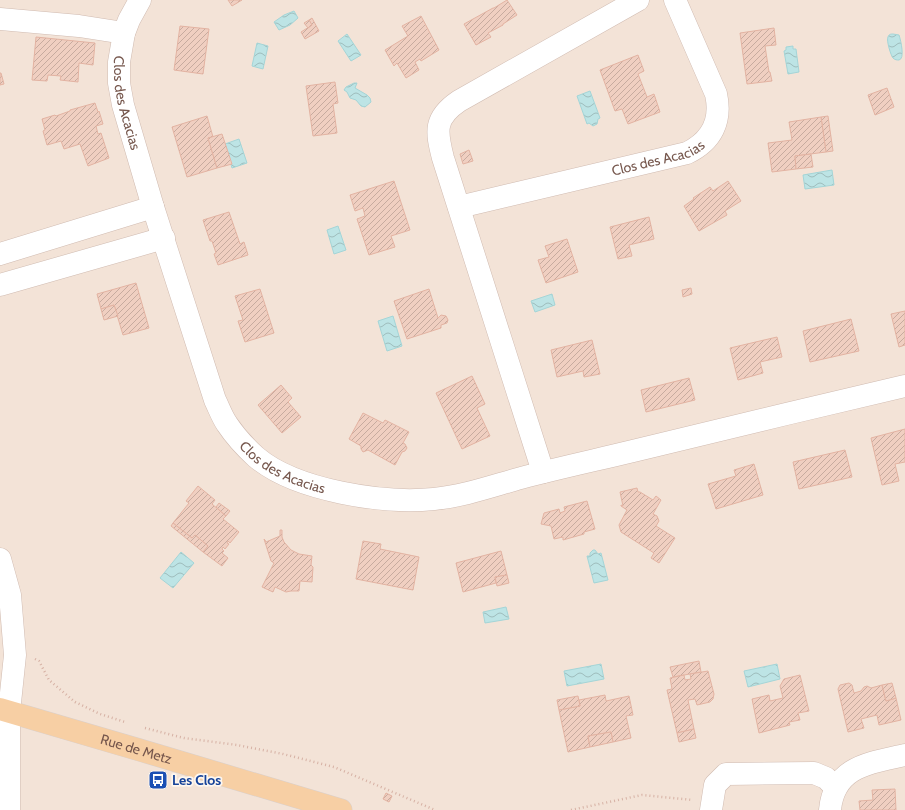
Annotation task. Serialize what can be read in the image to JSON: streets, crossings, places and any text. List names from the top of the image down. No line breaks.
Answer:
{"streets":{"main road":["Rue de Metz"],"street":["Clos des Acacias"]},"places":{"bus stop":["Les Clos"]}}
